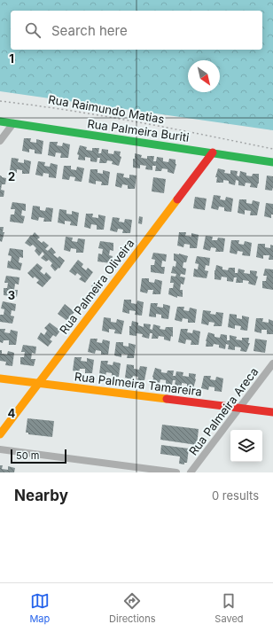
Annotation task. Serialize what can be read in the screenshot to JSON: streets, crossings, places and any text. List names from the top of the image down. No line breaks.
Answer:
{"streets":{"street":["Rua Palmeira Buriti","Rua Palmeira Oliveira","Rua Palmeira Tamareira","Rua Palmeira Areca"],"path":["Rua Raimundo Matias"]},"crossings":[["Rua Palmeira Buriti","Rua Palmeira Oliveira"],["Rua Palmeira Oliveira","Rua Palmeira Tamareira"],["Rua Palmeira Tamareira","Rua Palmeira Areca"]],"scale_bar":"50 m","north":"bottom right","page":{"search":"Search here","scale":"50 m","heading":["Nearby","0 results"],"nav":["Map","Directions","Saved"]},"grid":{"rows":["1","2","3","4"]}}
